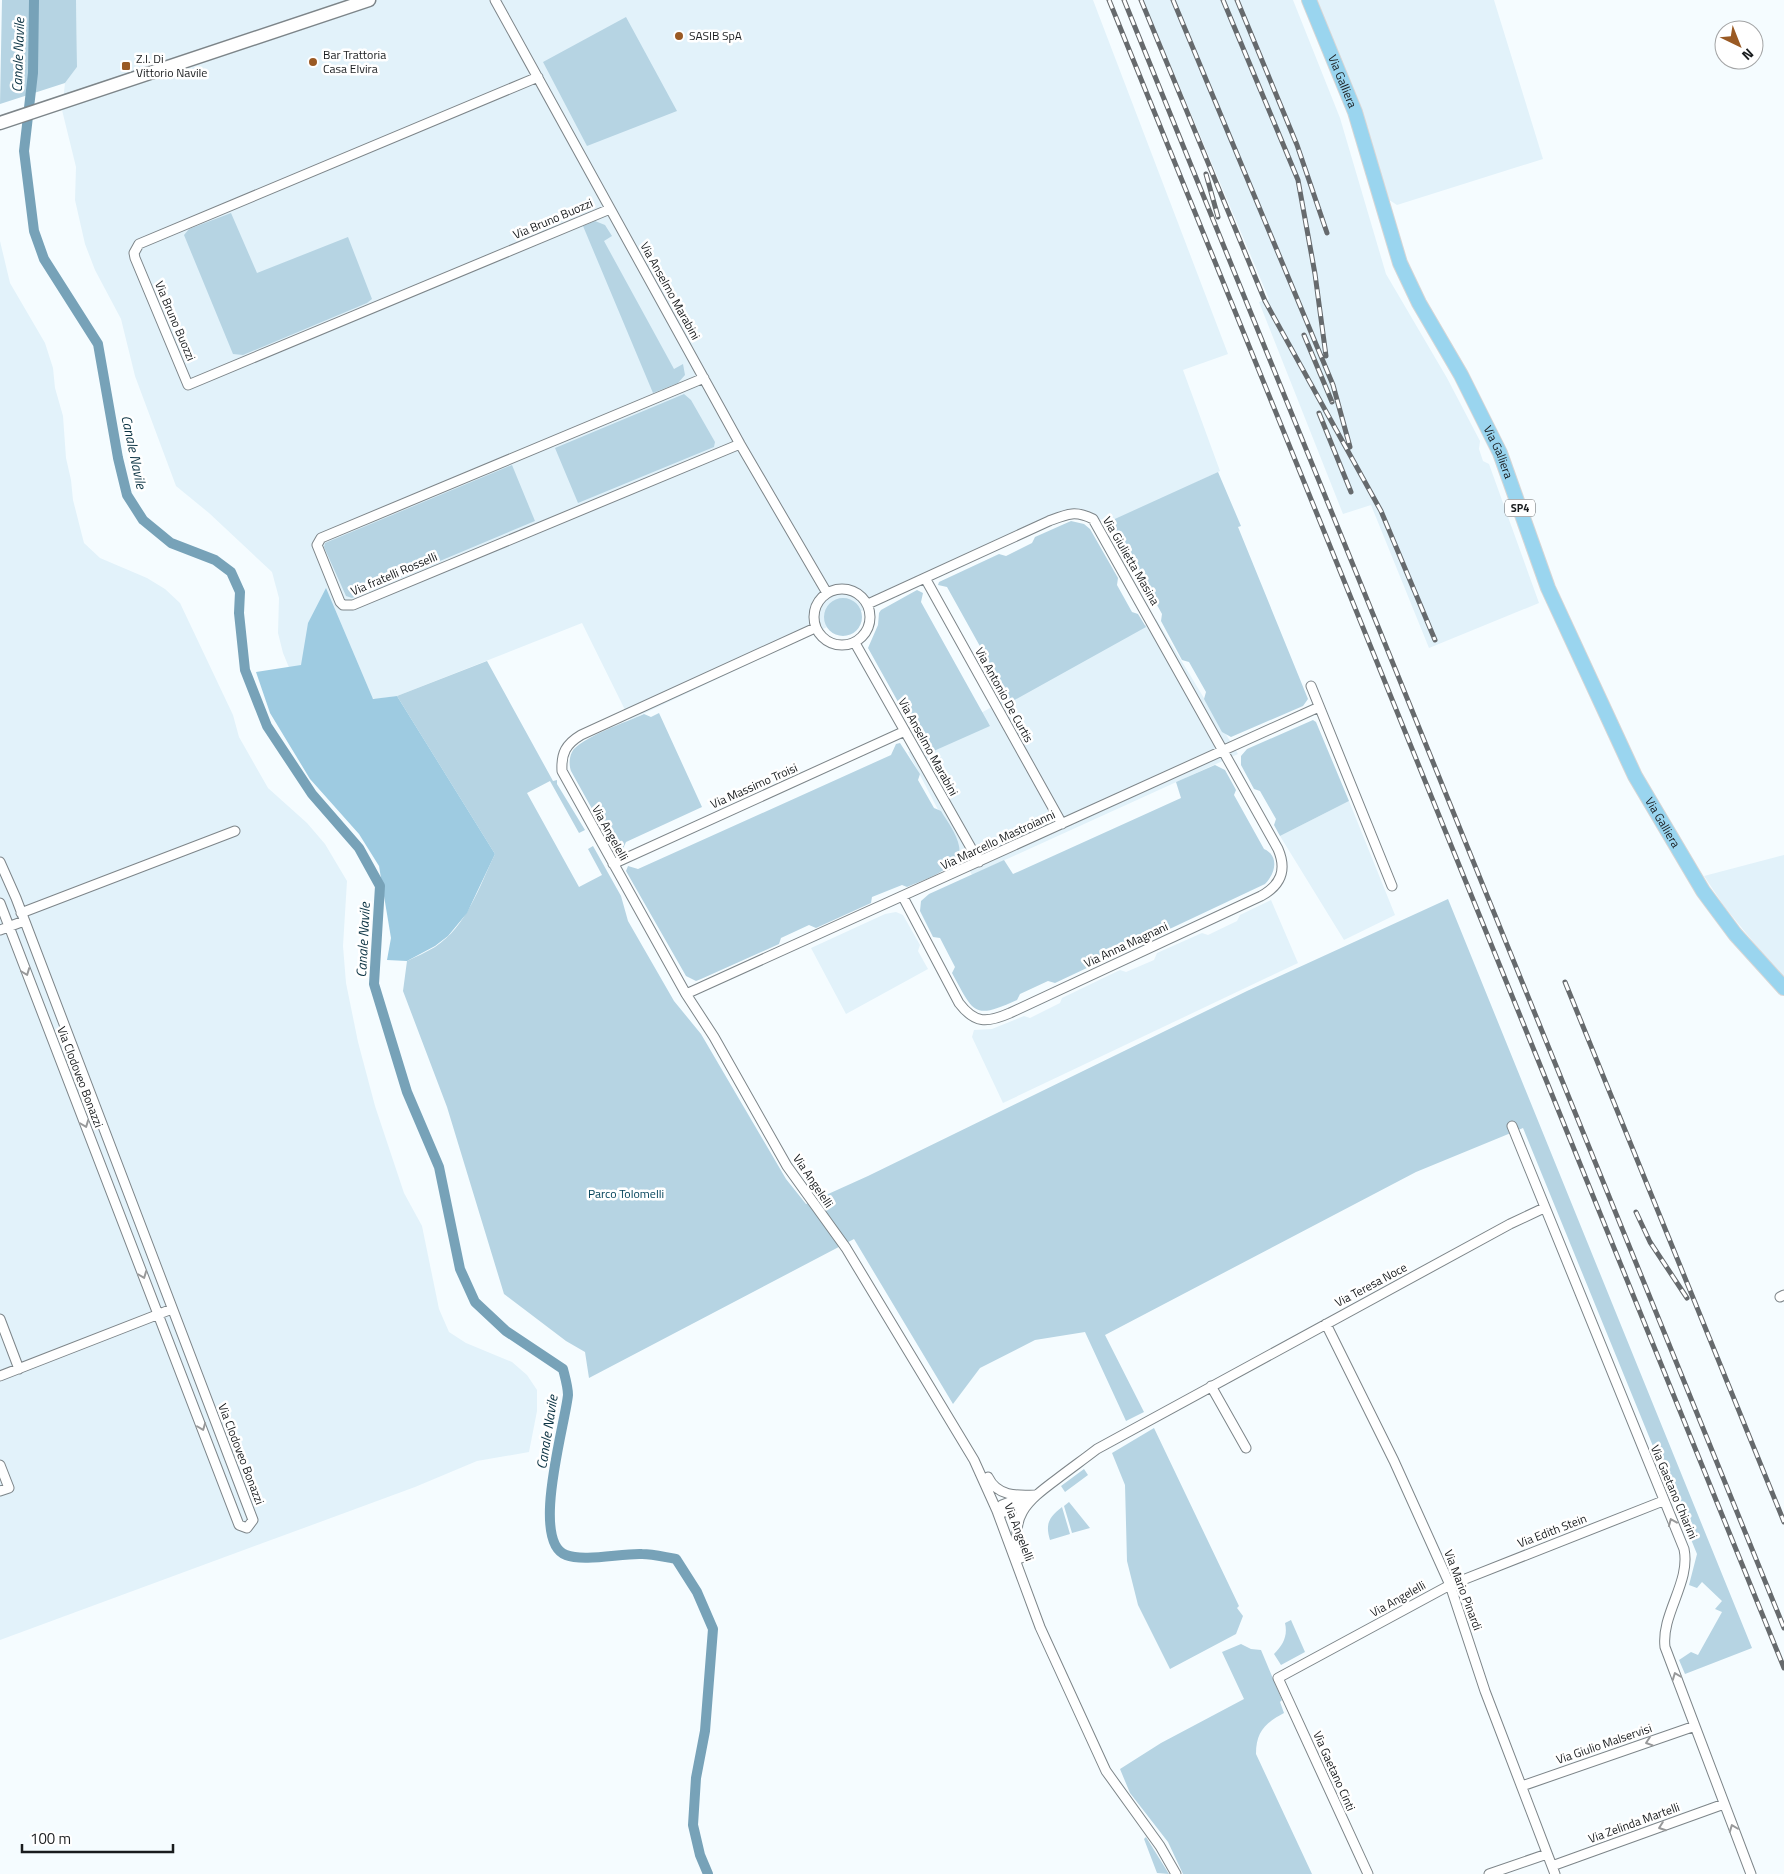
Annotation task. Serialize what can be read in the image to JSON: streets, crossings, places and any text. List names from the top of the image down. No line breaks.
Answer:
{"streets":{"main road":["Via Galliera","SP4"],"street":["Via Bruno Buozzi","Via Anselmo Marabini","Via Giulietta Masina","Via fratelli Rosselli","Via Antonio De Curtis","Via Massimo Troisi","Via Angelelli","Via Marcello Mastroianni","Via Anna Magnani","Via Clodoveo Bonazzi","Via Teresa Noce","Via Gaetano Chiarini","Via Edith Stein","Via Mario Pinardi","Via Giulio Malservisi","Via Gaetano Cinti","Via Zelinda Martelli"]},"crossings":[["Via Bruno Buozzi","Via Anselmo Marabini"],["Via Anselmo Marabini","Via Giulietta Masina"],["Via Anselmo Marabini","Via fratelli Rosselli"],["Via Anselmo Marabini","Via Massimo Troisi"],["Via Anselmo Marabini","Via Angelelli"],["Via Anselmo Marabini","Via Marcello Mastroianni"],["Via Giulietta Masina","Via Antonio De Curtis"],["Via Giulietta Masina","Via Angelelli"],["Via Giulietta Masina","Via Marcello Mastroianni"],["Via Giulietta Masina","Via Anna Magnani"],["Via Antonio De Curtis","Via Marcello Mastroianni"],["Via Massimo Troisi","Via Angelelli"],["Via Angelelli","Via Marcello Mastroianni"],["Via Angelelli","Via Teresa Noce"],["Via Angelelli","Via Edith Stein"],["Via Angelelli","Via Mario Pinardi"],["Via Angelelli","Via Gaetano Cinti"],["Via Marcello Mastroianni","Via Anna Magnani"],["Via Teresa Noce","Via Gaetano Chiarini"],["Via Teresa Noce","Via Mario Pinardi"],["Via Gaetano Chiarini","Via Edith Stein"],["Via Gaetano Chiarini","Via Giulio Malservisi"],["Via Gaetano Chiarini","Via Zelinda Martelli"],["Via Edith Stein","Via Mario Pinardi"],["Via Mario Pinardi","Via Giulio Malservisi"],["Via Mario Pinardi","Via Zelinda Martelli"]],"one_way":["Via Gaetano Chiarini","Via Giulio Malservisi","Via Zelinda Martelli"],"water":["Canale Navile"],"parks":["Parco Tolomelli"],"places":{"other":["SASIB SpA","Bar Trattoria Casa Elvira"],"transit":["Z.I. Di Vittorio Navile"]},"scale_bar":"100 m","north":"bottom right"}
